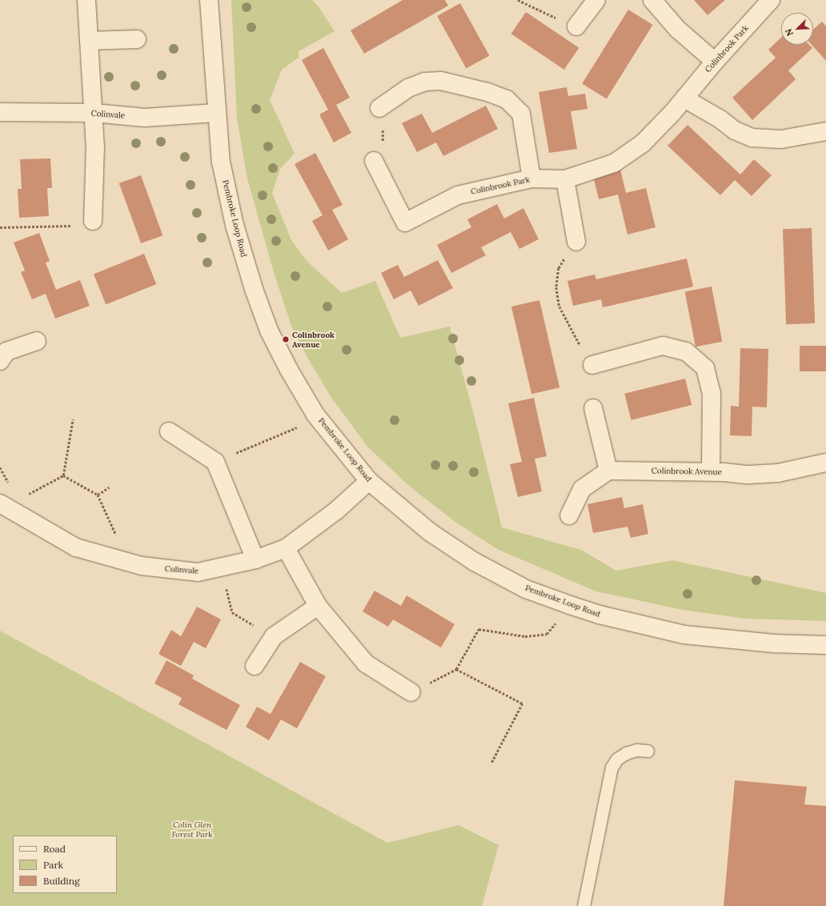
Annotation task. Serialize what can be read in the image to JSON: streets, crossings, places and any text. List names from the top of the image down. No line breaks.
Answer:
{"streets":{"street":["Colinbrook Park","Colinvale","Pembroke Loop Road","Colinbrook Avenue"]},"crossings":[["Colinvale","Pembroke Loop Road"]],"parks":["Colin Glen Forest Park"],"places":["Colinbrook Avenue"],"legend":["Road","Park","Building"],"north":"bottom left"}
